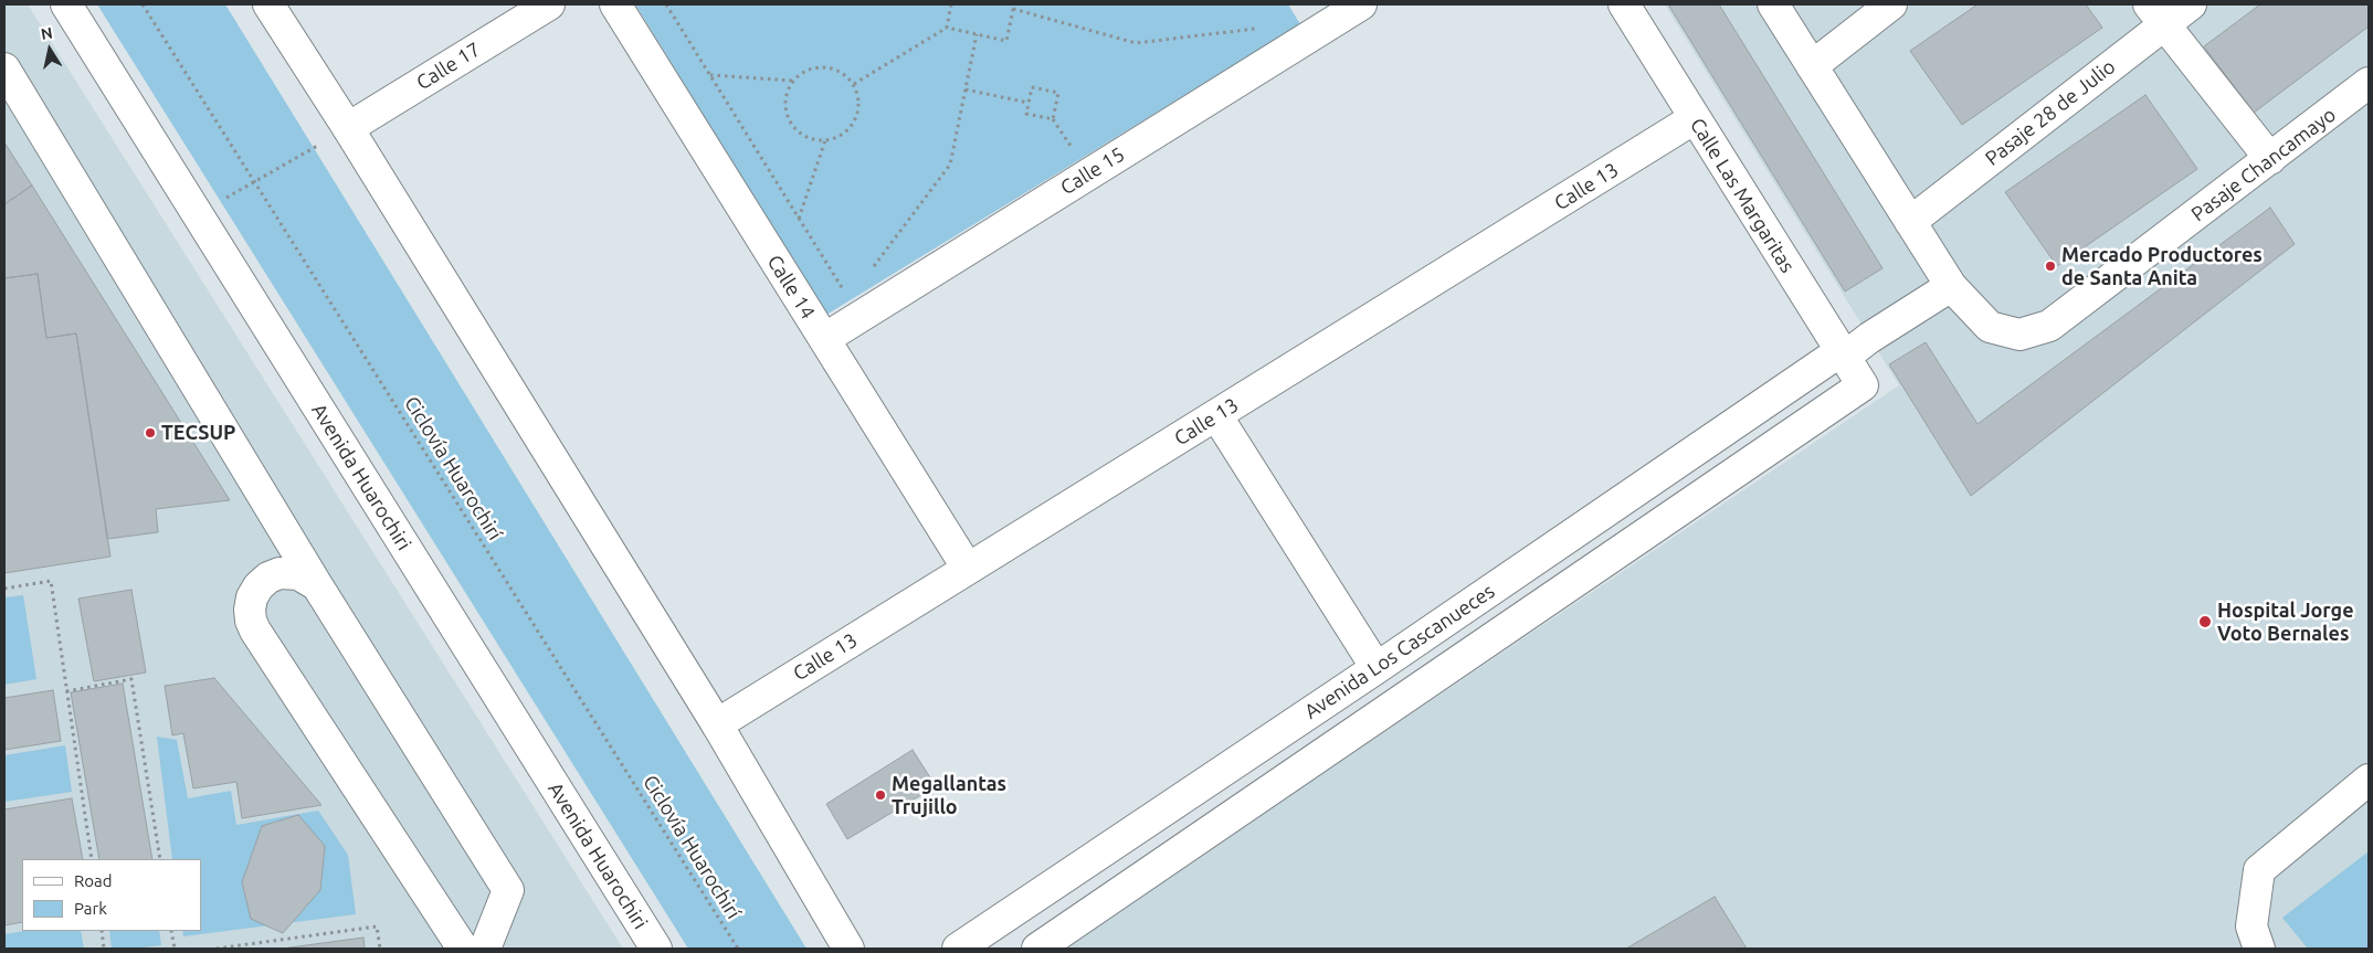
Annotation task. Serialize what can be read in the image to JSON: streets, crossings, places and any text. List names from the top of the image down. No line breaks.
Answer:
{"streets":{"street":["Calle 17","Pasaje 28 de Julio","Pasaje Chancamayo","Calle 15","Calle 13","Calle Las Margaritas","Calle 14","Avenida Huarochiri","Avenida Los Cascanueces"],"path":["Ciclovía Huarochirí"]},"crossings":[["Pasaje Chancamayo","Avenida Los Cascanueces"],["Calle 15","Calle 14"],["Calle 13","Calle Las Margaritas"],["Calle 13","Calle 14"],["Calle Las Margaritas","Avenida Los Cascanueces"]],"places":["Mercado Productores de Santa Anita","TECSUP","Hospital Jorge Voto Bernales","Megallantas Trujillo"],"legend":["Road","Park"],"north":"top"}
